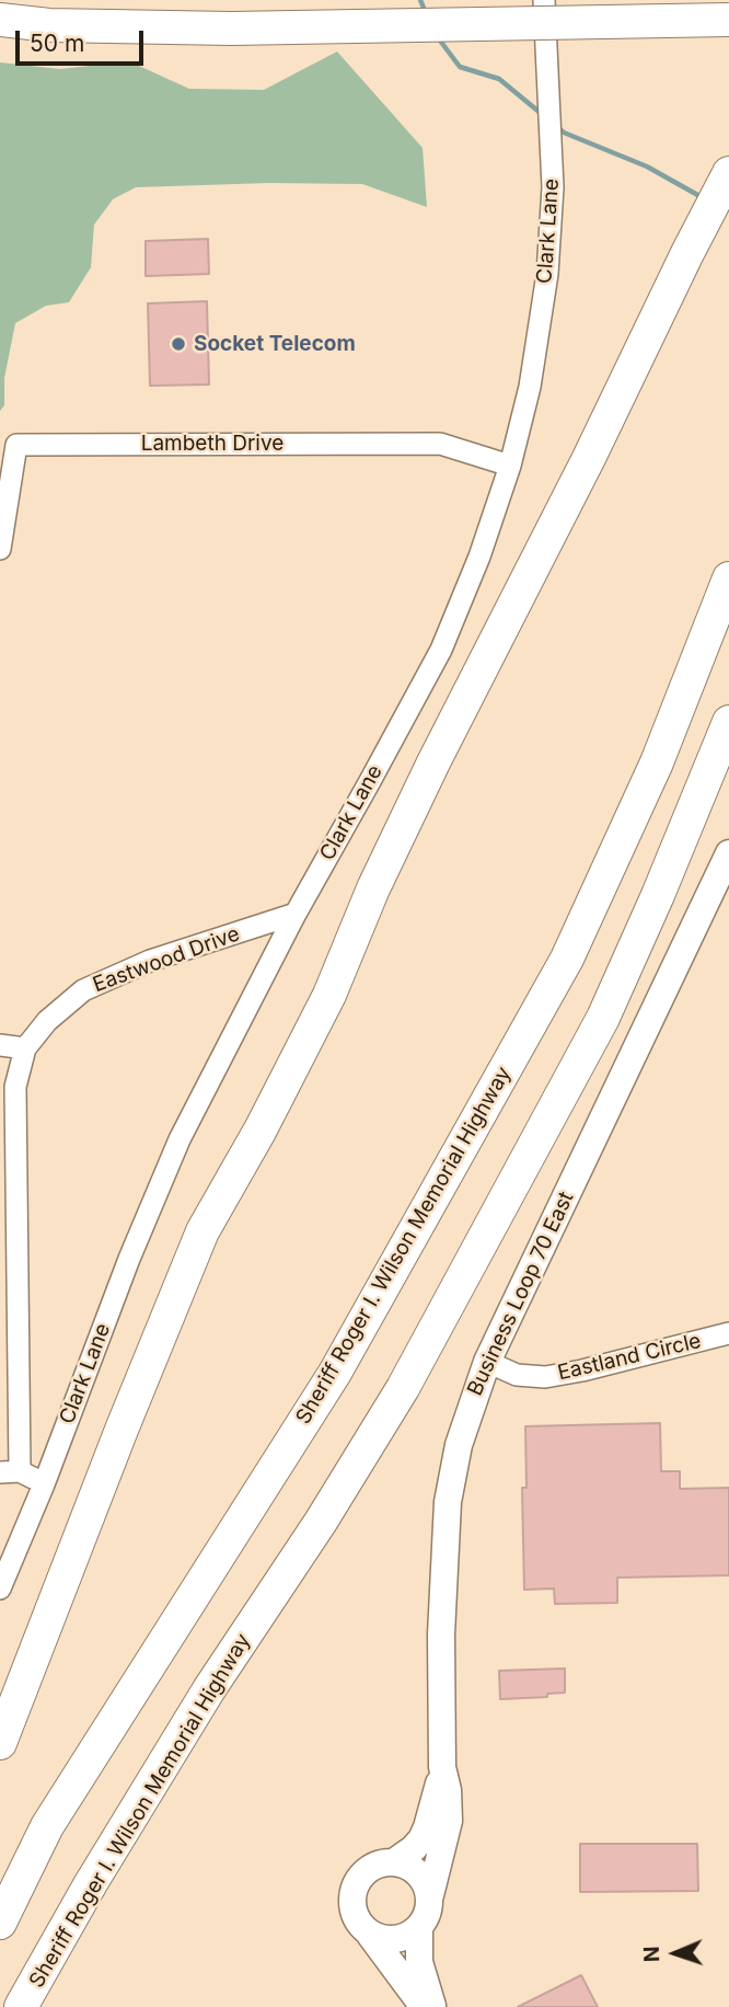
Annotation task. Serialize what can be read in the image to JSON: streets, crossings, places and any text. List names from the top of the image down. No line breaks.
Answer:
{"streets":{"highway":["Sheriff Roger I. Wilson Memorial Highway"],"main road":["Business Loop 70 East"],"street":["Clark Lane","Lambeth Drive","Eastwood Drive","Eastland Circle"]},"crossings":[["Clark Lane","Lambeth Drive"],["Clark Lane","Eastwood Drive"],["Business Loop 70 East","Eastland Circle"]],"places":["Socket Telecom"],"scale_bar":"50 m","north":"left"}
